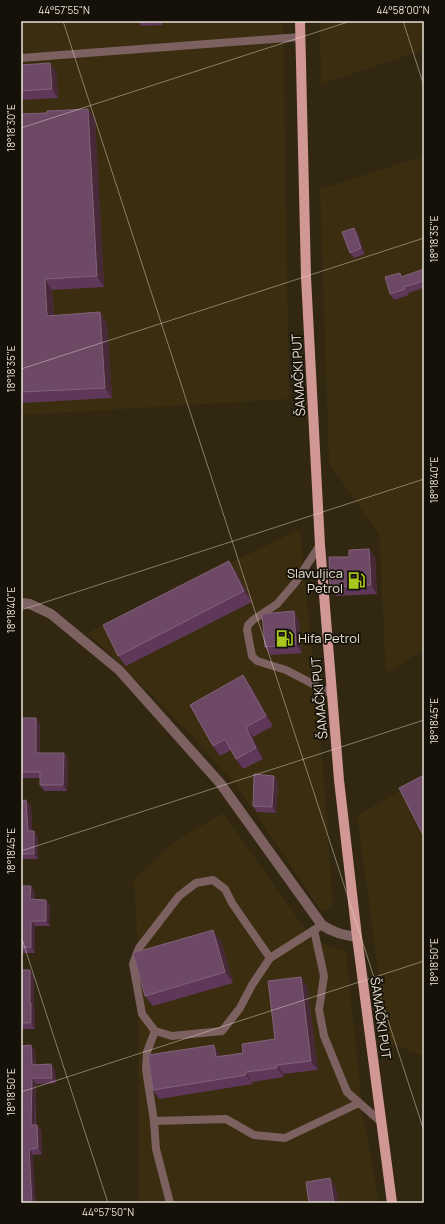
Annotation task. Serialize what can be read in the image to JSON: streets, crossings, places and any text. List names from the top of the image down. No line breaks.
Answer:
{"streets":{"main road":["ŠAMAČKI PUT"]},"places":{"fuel station":["Slavuljica Petrol","Hifa Petrol"]},"coordinates":["44°57'55\"N","44°58'00\"N","18°18'30\"E","18°18'35\"E","18°18'40\"E","18°18'45\"E","18°18'50\"E","44°57'50\"N"]}
